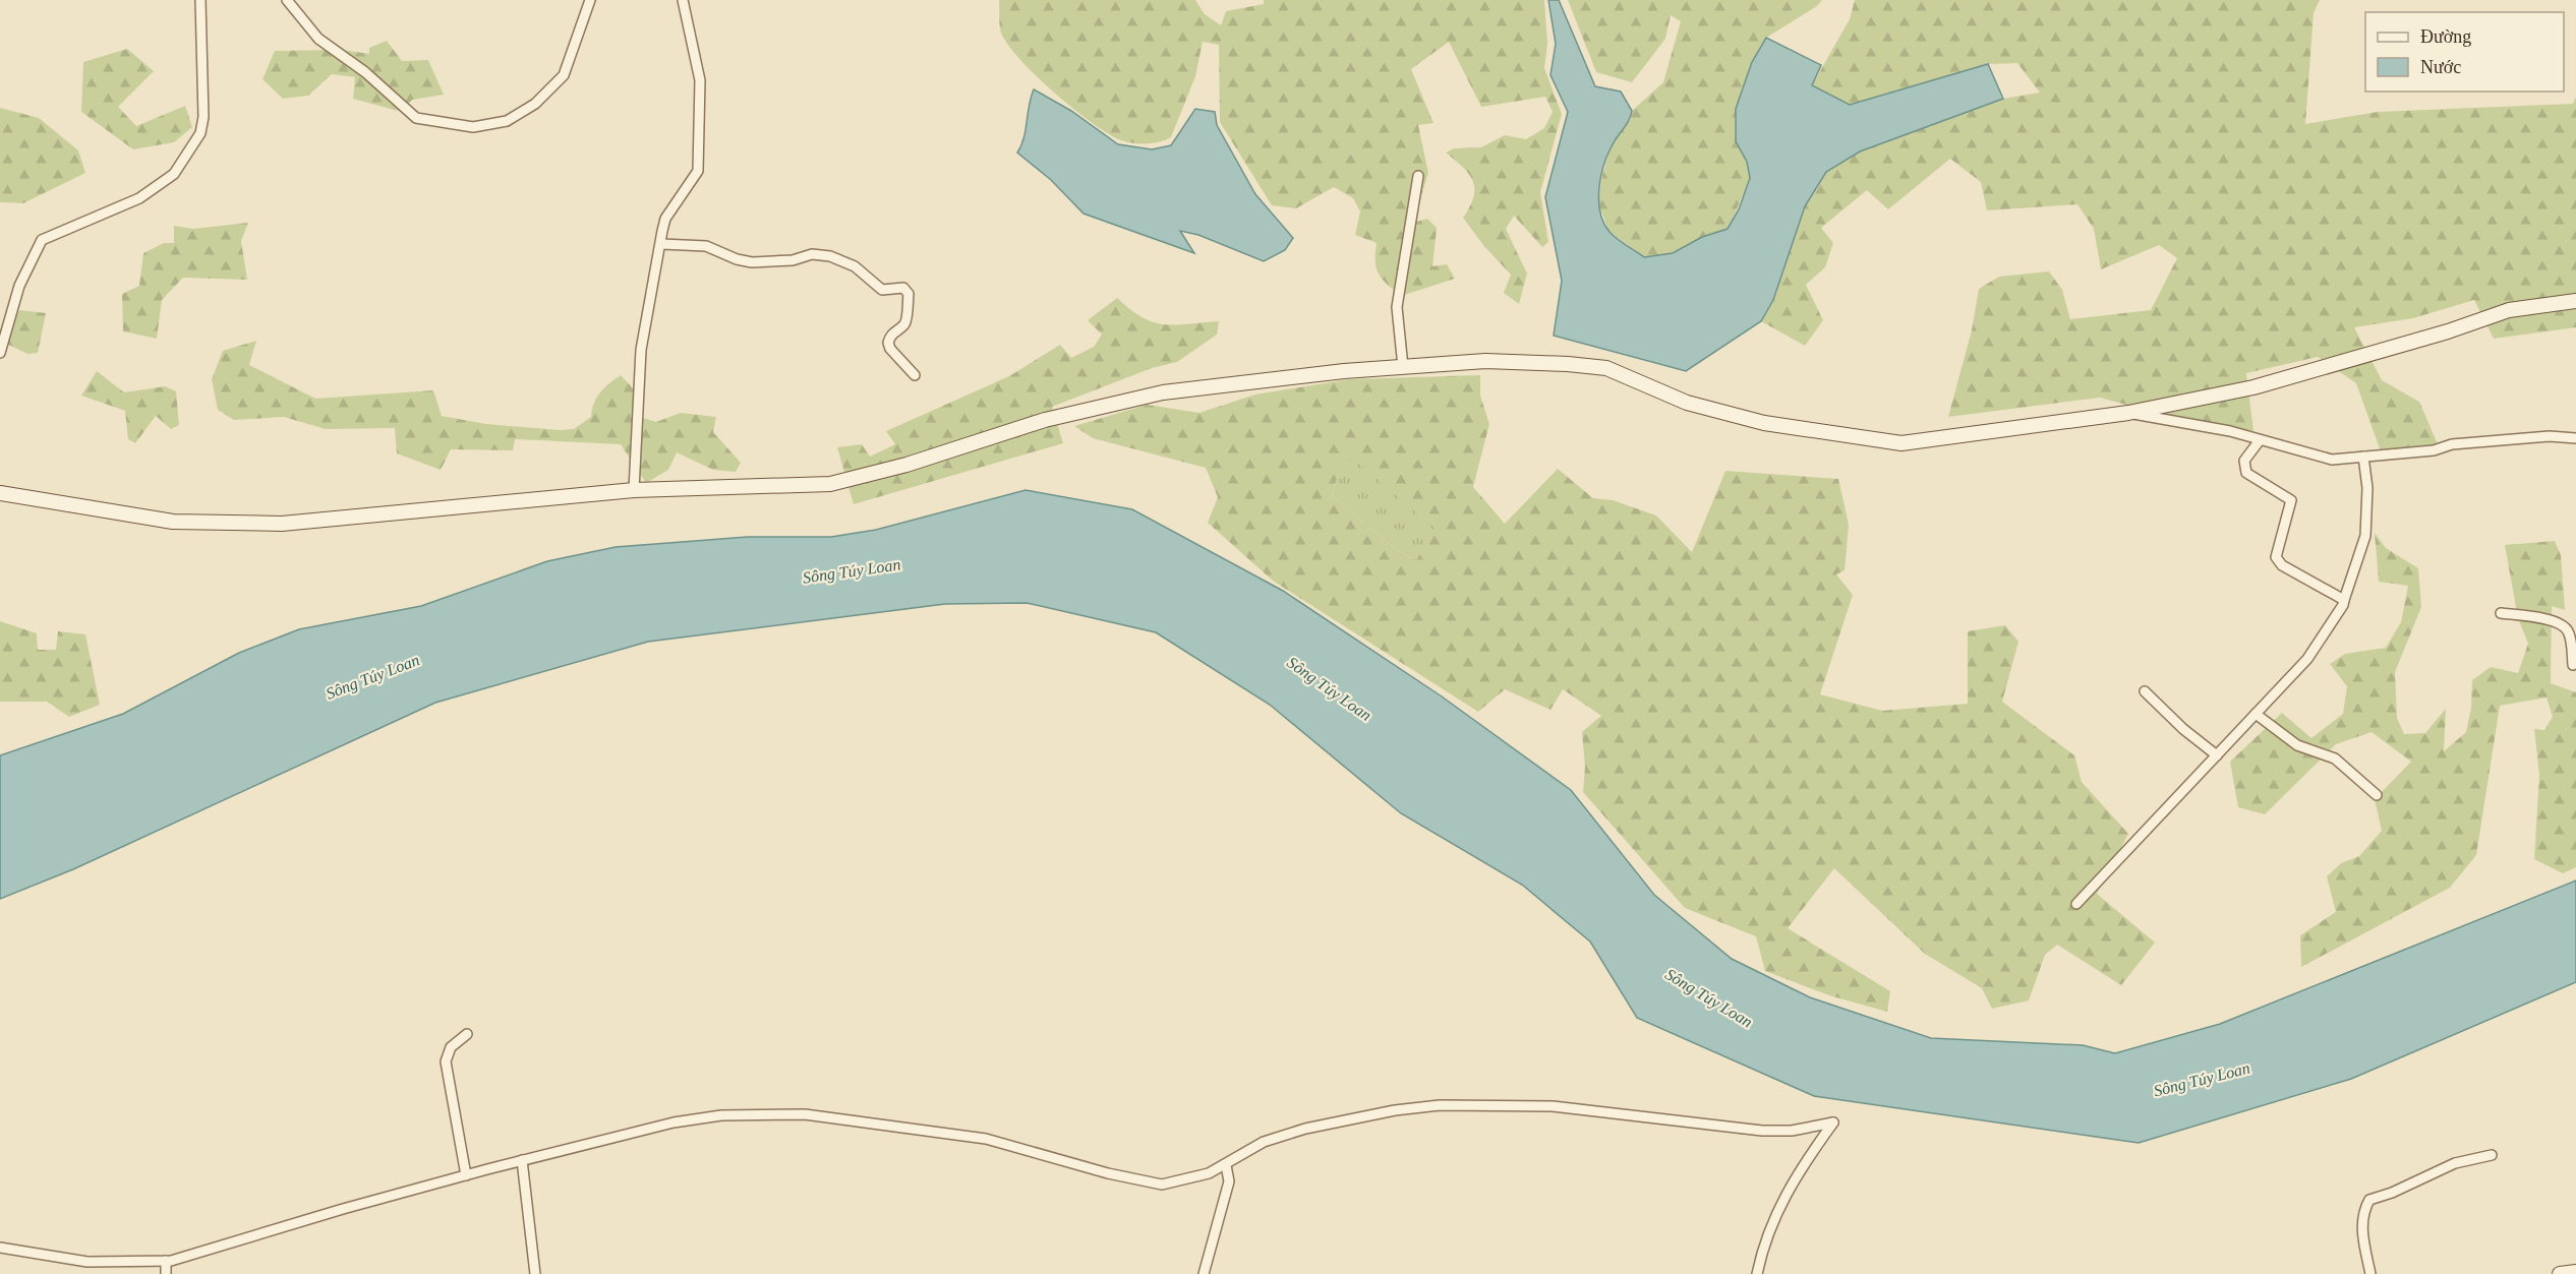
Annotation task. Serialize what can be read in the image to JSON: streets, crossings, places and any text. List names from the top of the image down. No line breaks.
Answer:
{"water":["Sông Túy Loan"],"legend":["Đường","Nước"]}
